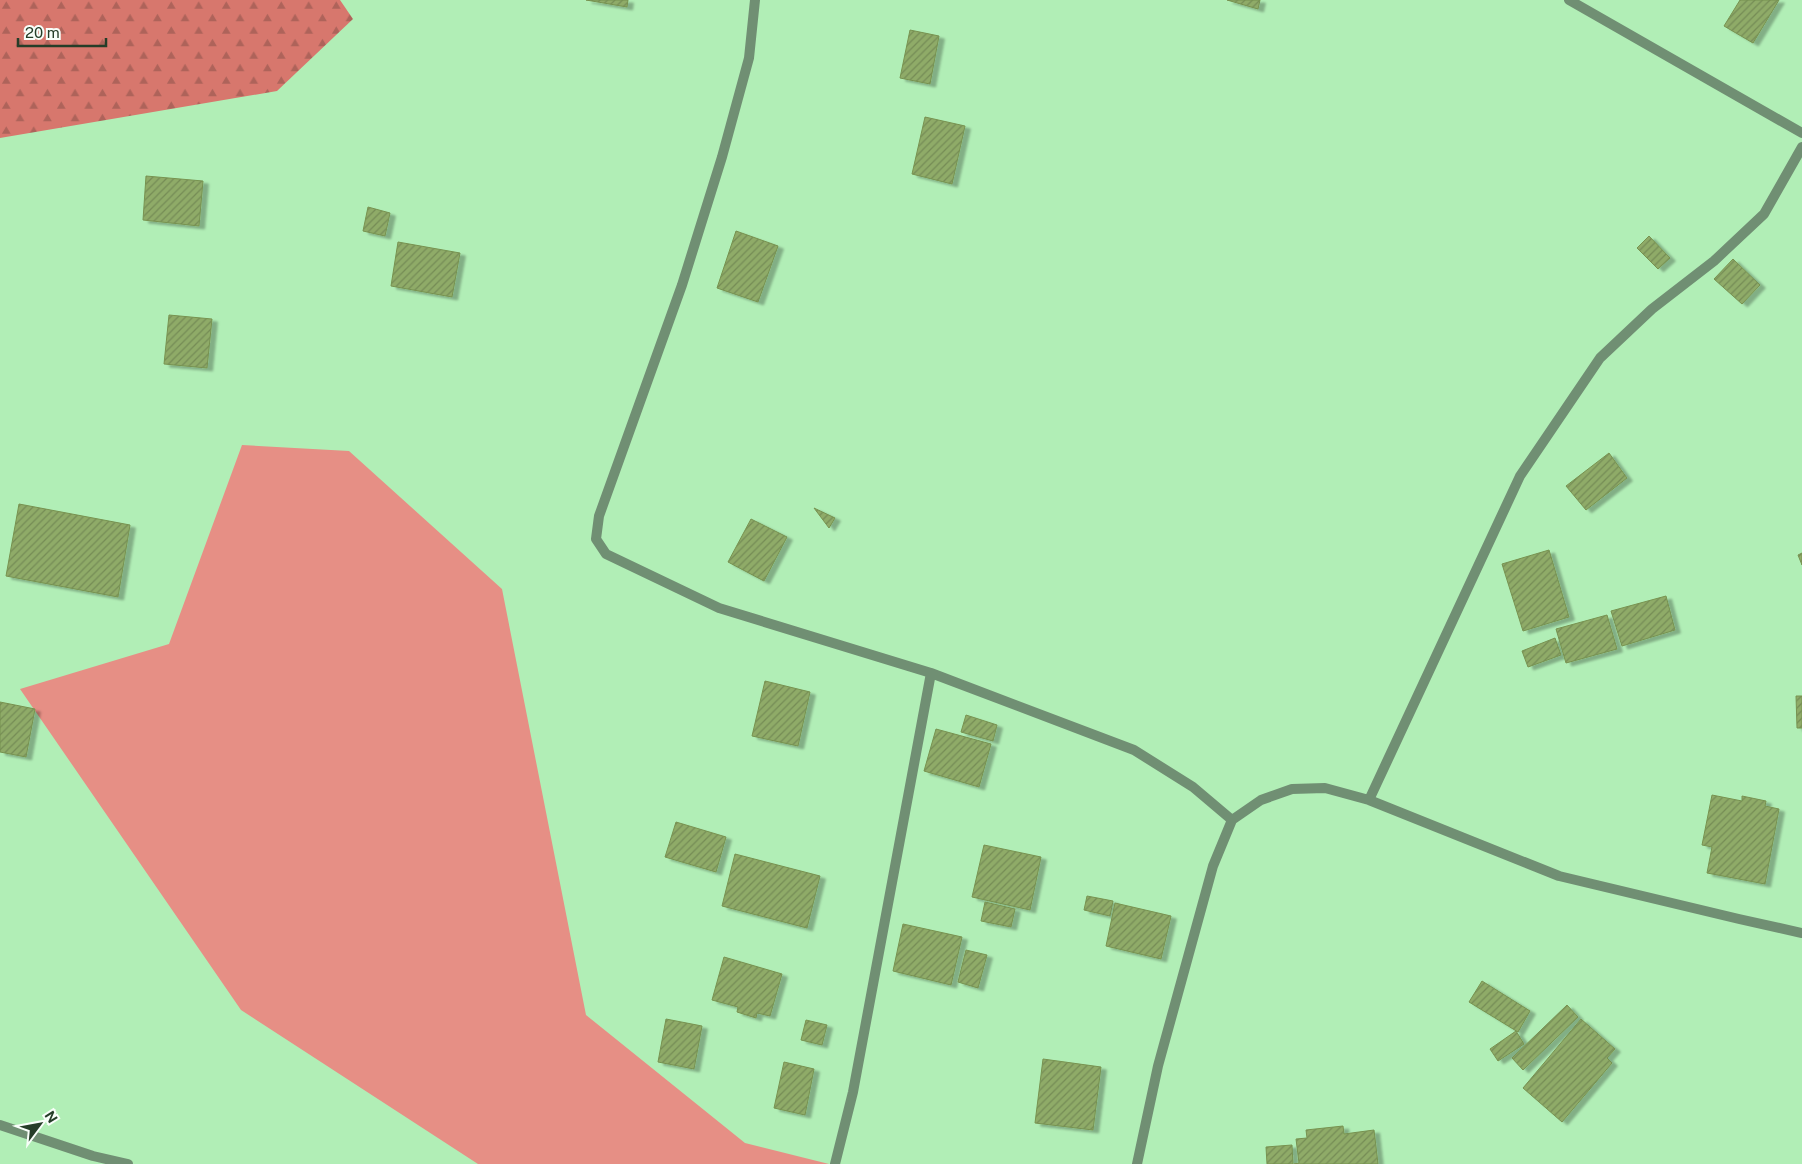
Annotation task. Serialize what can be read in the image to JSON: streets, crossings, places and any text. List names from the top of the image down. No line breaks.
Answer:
{"scale_bar":"20 m","north":"top right"}
